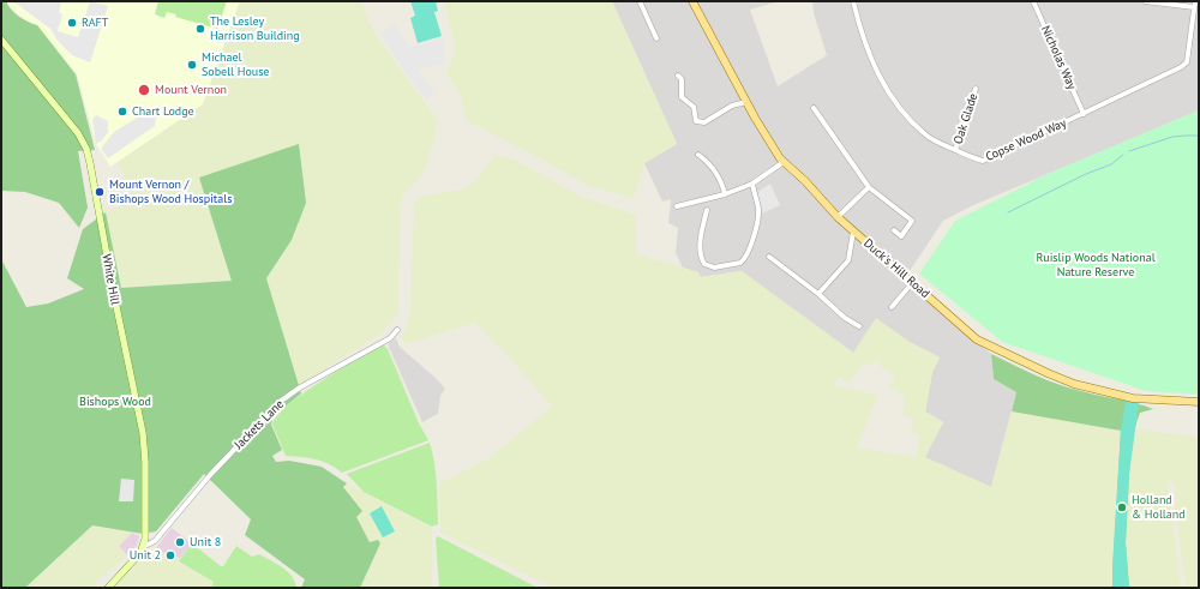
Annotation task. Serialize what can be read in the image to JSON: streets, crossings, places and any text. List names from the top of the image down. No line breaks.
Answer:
{"streets":{"main road":["Duck's Hill Road"],"street":["Nicholas Way","Oak Glade","Copse Wood Way","White Hill","Jackets Lane"]},"crossings":[["Nicholas Way","Copse Wood Way"],["Oak Glade","Copse Wood Way"],["White Hill","Jackets Lane"]],"parks":["Ruislip Woods National Nature Reserve","Bishops Wood"],"places":["RAFT","The Lesley Harrison Building","Michael Sobell House","Mount Vernon","Chart Lodge","Mount Vernon / Bishops Wood Hospitals","Holland & Holland","Unit 8","Unit 2"]}
